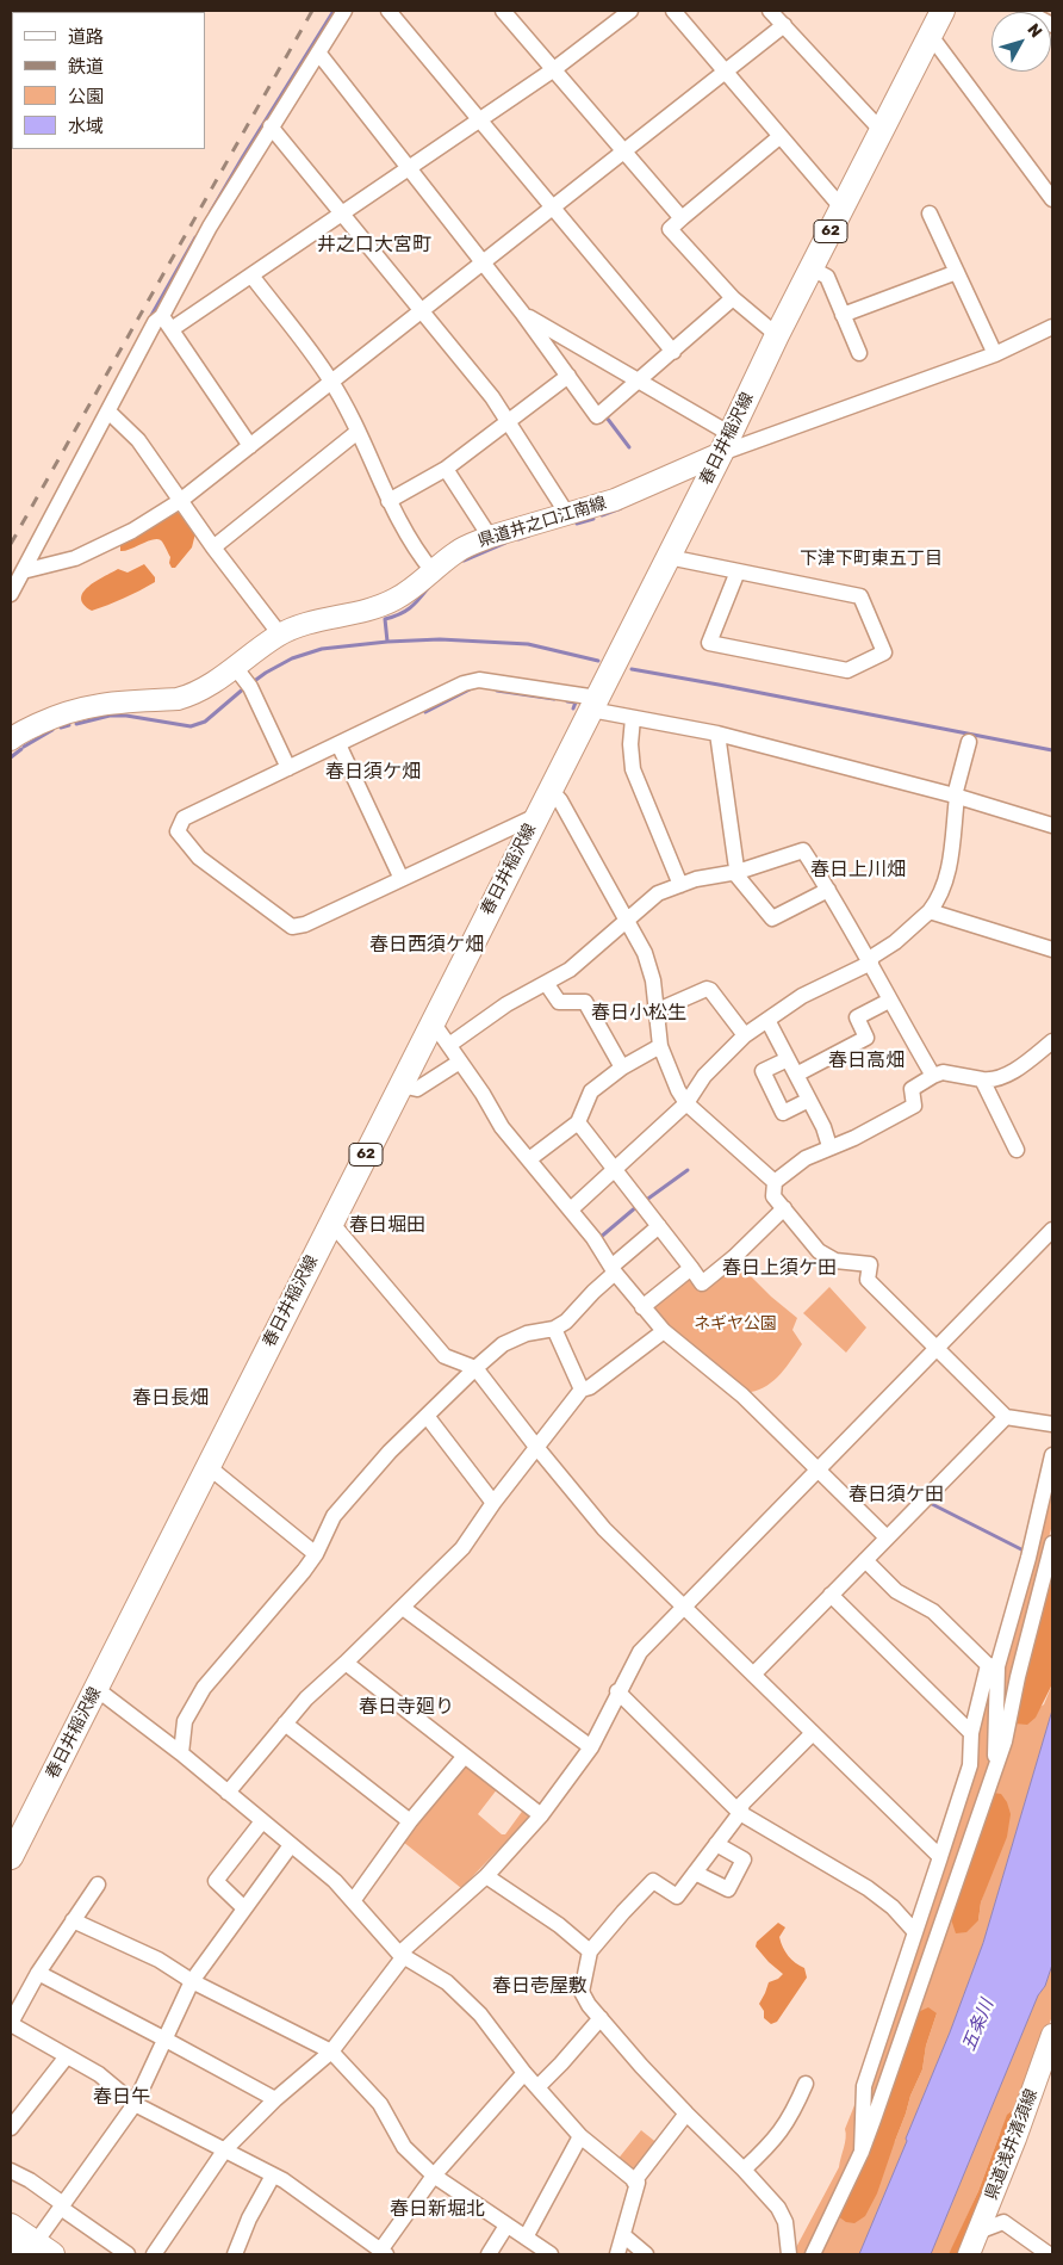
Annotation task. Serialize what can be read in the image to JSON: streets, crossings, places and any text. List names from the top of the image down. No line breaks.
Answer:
{"streets":{"main road":["62","春日井稲沢線","県道井之口江南線","県道浅井清須線"]},"crossings":[["春日井稲沢線","県道井之口江南線"]],"districts":["井之口大宮町","下津下町東五丁目","春日須ケ畑","春日上川畑","春日西須ケ畑","春日小松生","春日高畑","春日堀田","春日上須ケ田","春日長畑","春日須ケ田","春日寺廻り","春日壱屋敷","春日午","春日新堀北"],"water":["五条川"],"parks":["ネギヤ公園"],"legend":["道路","鉄道","公園","水域"],"north":"top right"}
